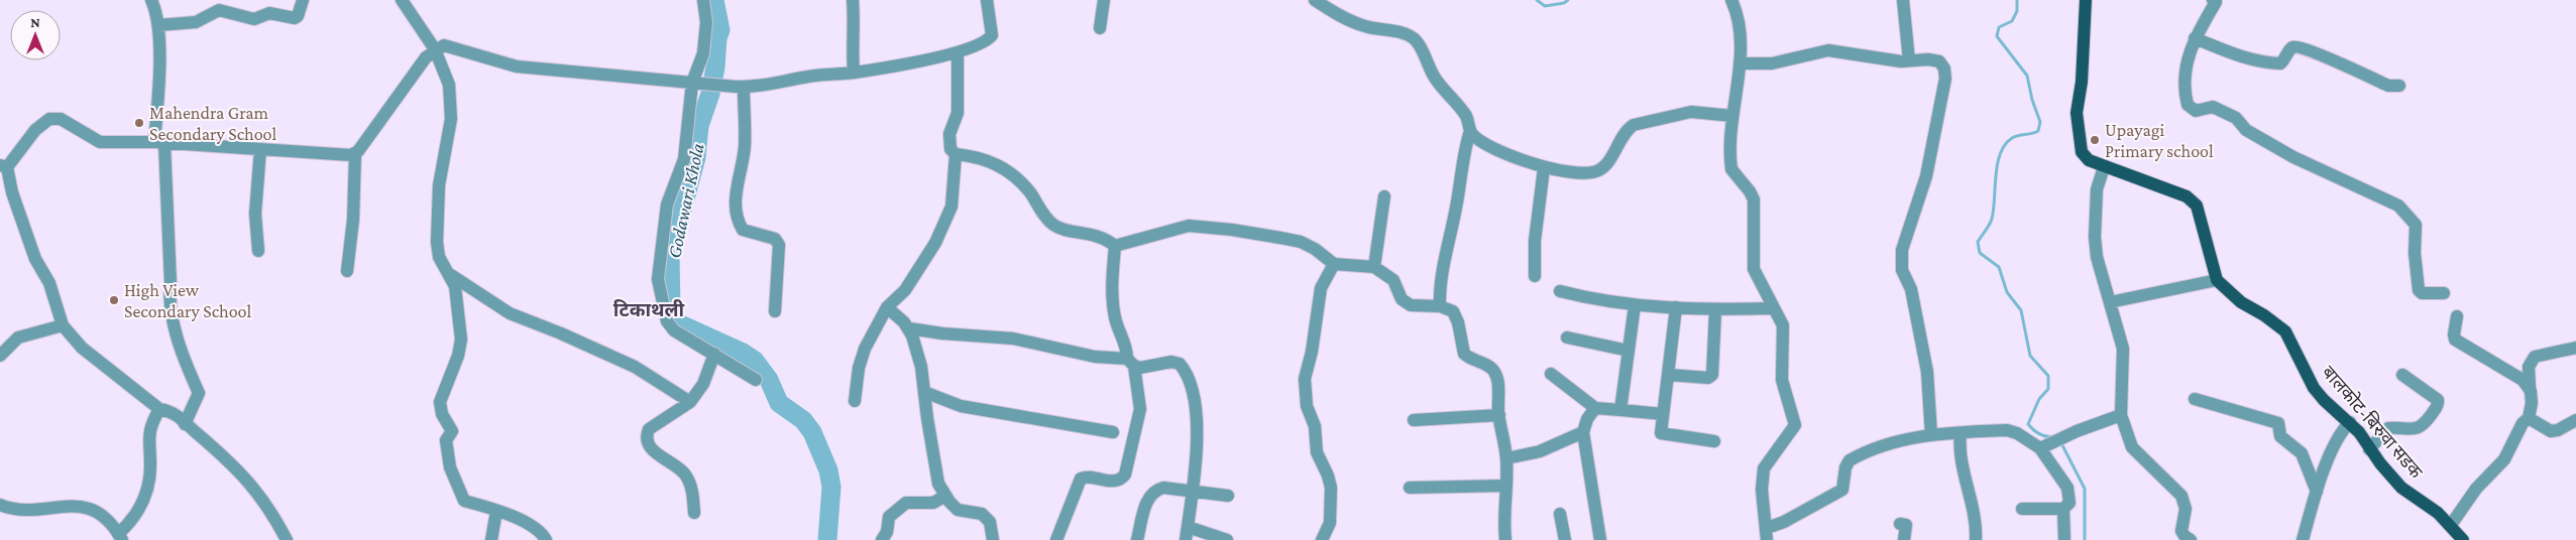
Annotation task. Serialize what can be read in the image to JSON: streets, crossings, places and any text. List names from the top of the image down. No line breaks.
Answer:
{"streets":{"main road":["बालकोट-बिरुवा सडक"]},"districts":["टिकाथली"],"water":["Godawari Khola"],"places":["Mahendra Gram Secondary School","Upayagi Primary school","High View Secondary School"],"north":"top"}
